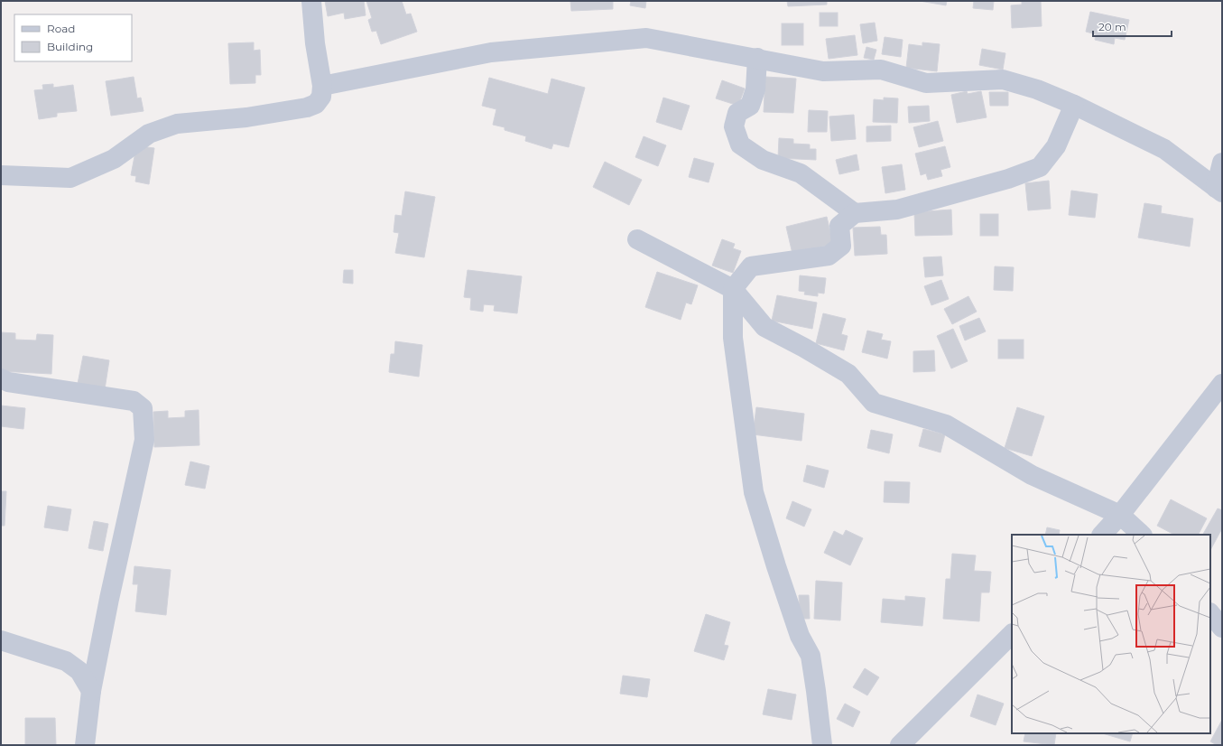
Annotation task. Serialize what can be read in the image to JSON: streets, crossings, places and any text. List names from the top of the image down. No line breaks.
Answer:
{"legend":["Road","Building"],"scale_bar":"20 m"}
